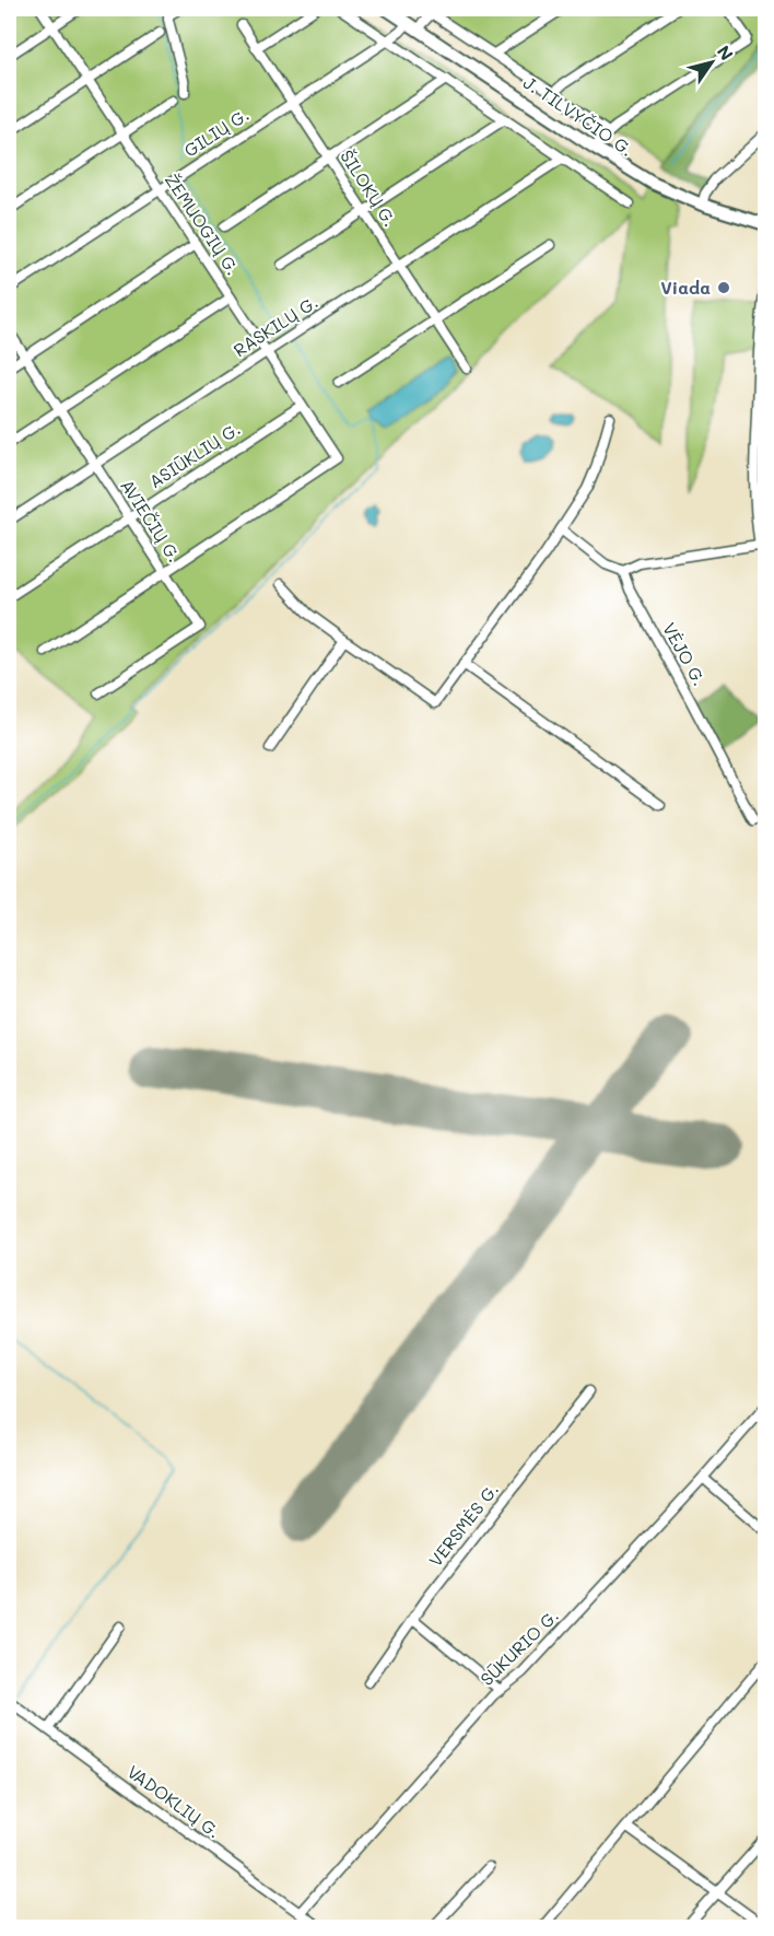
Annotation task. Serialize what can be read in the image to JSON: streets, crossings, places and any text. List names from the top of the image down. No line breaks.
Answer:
{"streets":{"main road":["J. TILVYČIO G."],"street":["GILIŲ G.","ŠILOKŲ G.","ŽEMUOGIŲ G.","RASKILŲ G.","ASIŪKLIŲ G.","AVIEČIŲ G.","VĖJO G.","VERSMĖS G.","SŪKURIO G.","VADOKLIŲ G."]},"crossings":[["J. TILVYČIO G.","GILIŲ G."],["GILIŲ G.","ŠILOKŲ G."],["GILIŲ G.","ŽEMUOGIŲ G."],["ŠILOKŲ G.","RASKILŲ G."],["ŽEMUOGIŲ G.","RASKILŲ G."],["ŽEMUOGIŲ G.","ASIŪKLIŲ G."],["ŽEMUOGIŲ G.","AVIEČIŲ G."],["RASKILŲ G.","AVIEČIŲ G."],["ASIŪKLIŲ G.","AVIEČIŲ G."],["SŪKURIO G.","VADOKLIŲ G."]],"places":["Viada"],"north":"top right"}
